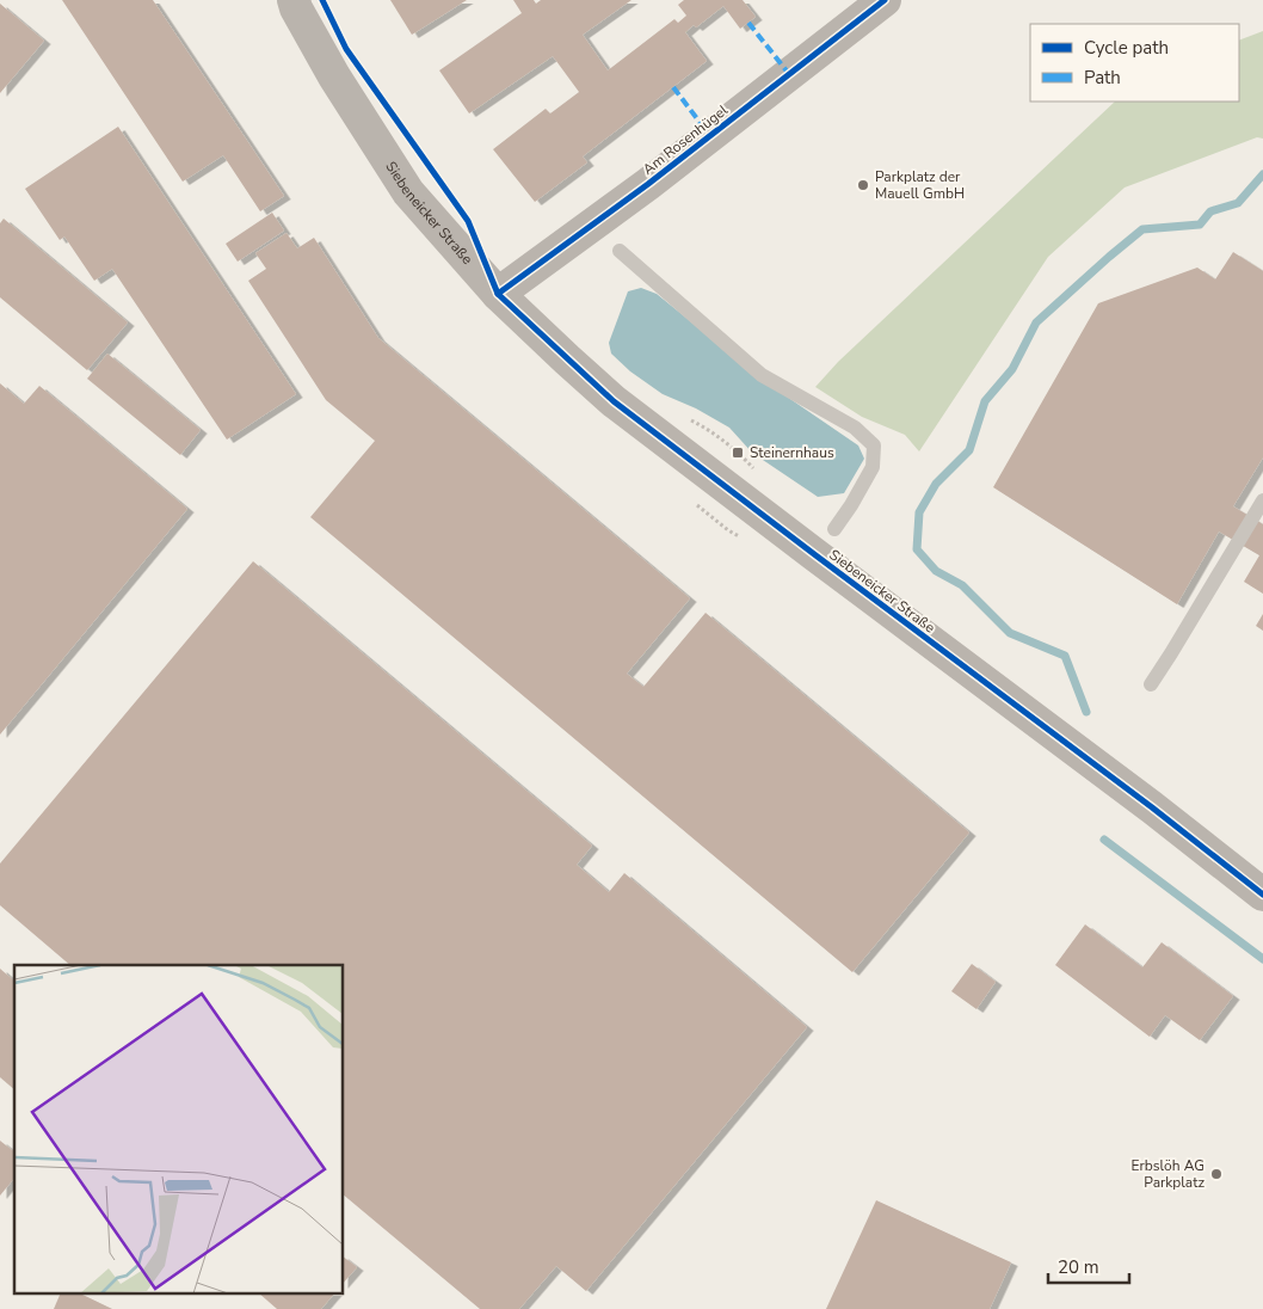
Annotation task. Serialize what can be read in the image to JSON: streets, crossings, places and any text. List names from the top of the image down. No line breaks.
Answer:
{"streets":{"main road":["Am Rosenhügel","Siebeneicker Straße"]},"crossings":[["Am Rosenhügel","Siebeneicker Straße"]],"places":{"other":["Parkplatz der Mauell GmbH","Erbslöh AG Parkplatz"],"transit":["Steinernhaus"]},"legend":["Cycle path","Path"],"scale_bar":"20 m"}
